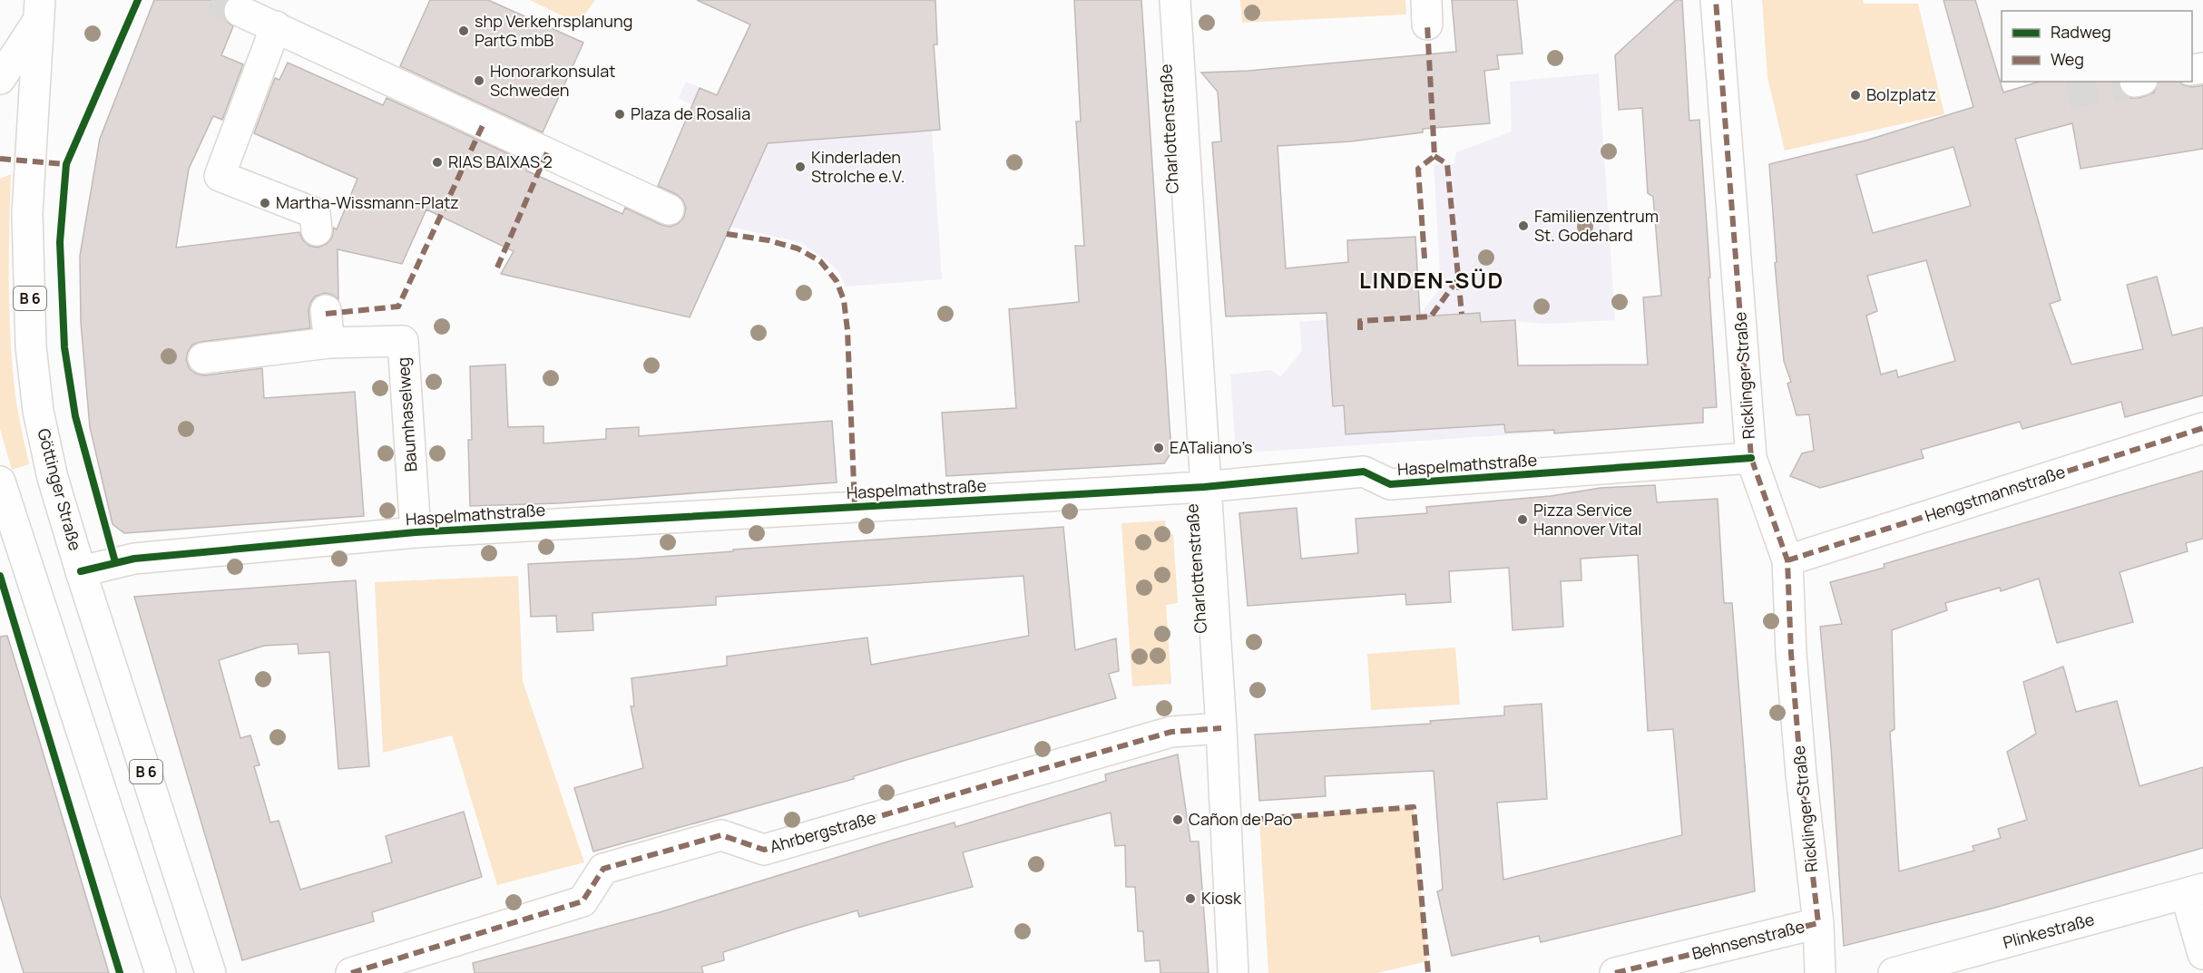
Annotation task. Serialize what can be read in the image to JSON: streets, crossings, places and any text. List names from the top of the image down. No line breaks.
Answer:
{"streets":{"street":["Charlottenstraße","B 6","Ricklinger Straße","Baumhaselweg","Haspelmathstraße","Göttinger Straße","Hengstmannstraße","Ahrbergstraße","Plinkestraße","Behnsenstraße"]},"crossings":[["Charlottenstraße","Haspelmathstraße"],["Charlottenstraße","Ahrbergstraße"],["B 6","Göttinger Straße"],["Ricklinger Straße","Haspelmathstraße"],["Ricklinger Straße","Hengstmannstraße"],["Ricklinger Straße","Behnsenstraße"],["Baumhaselweg","Haspelmathstraße"],["Haspelmathstraße","Göttinger Straße"]],"districts":["LINDEN-SÜD"],"places":["shp Verkehrsplanung PartG mbB","Honorarkonsulat Schweden","Bolzplatz","Plaza de Rosalia","RIAS BAIXAS 2","Kinderladen Strolche e.V.","Martha-Wissmann-Platz","Familienzentrum St. Godehard","EATaliano’s","Pizza Service Hannover Vital","Cañon de Pao","Kiosk"],"legend":["Radweg","Weg"]}
